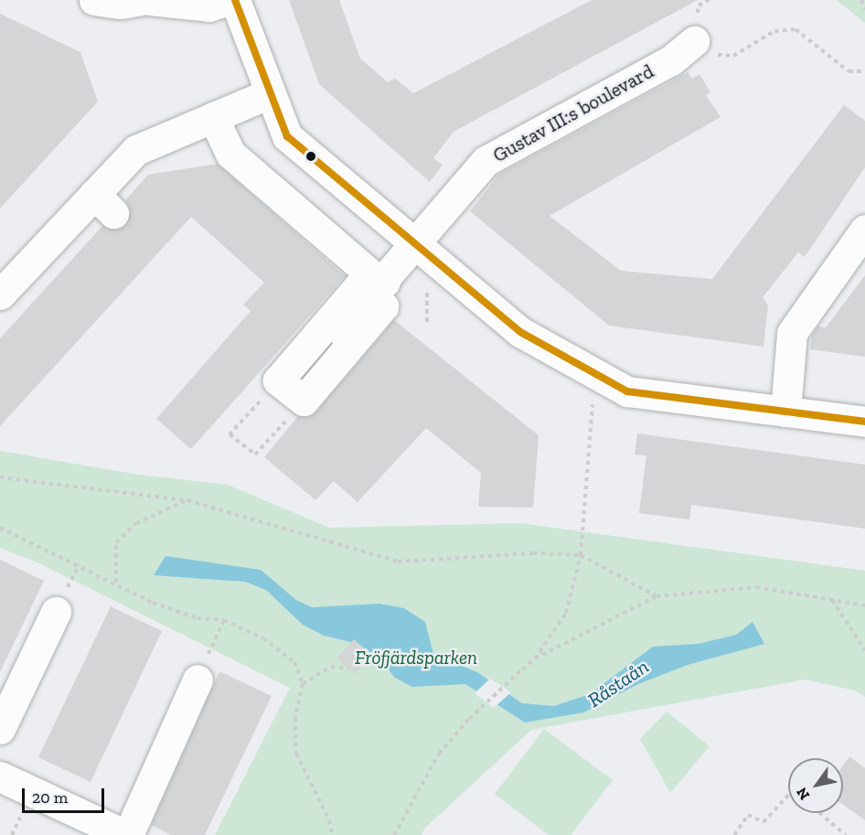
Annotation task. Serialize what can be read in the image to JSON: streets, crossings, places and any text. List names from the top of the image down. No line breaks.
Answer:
{"streets":{"street":["Gustav III:s boulevard"]},"water":["Råstaån"],"parks":["Fröfjärdsparken"],"scale_bar":"20 m","north":"bottom left"}
